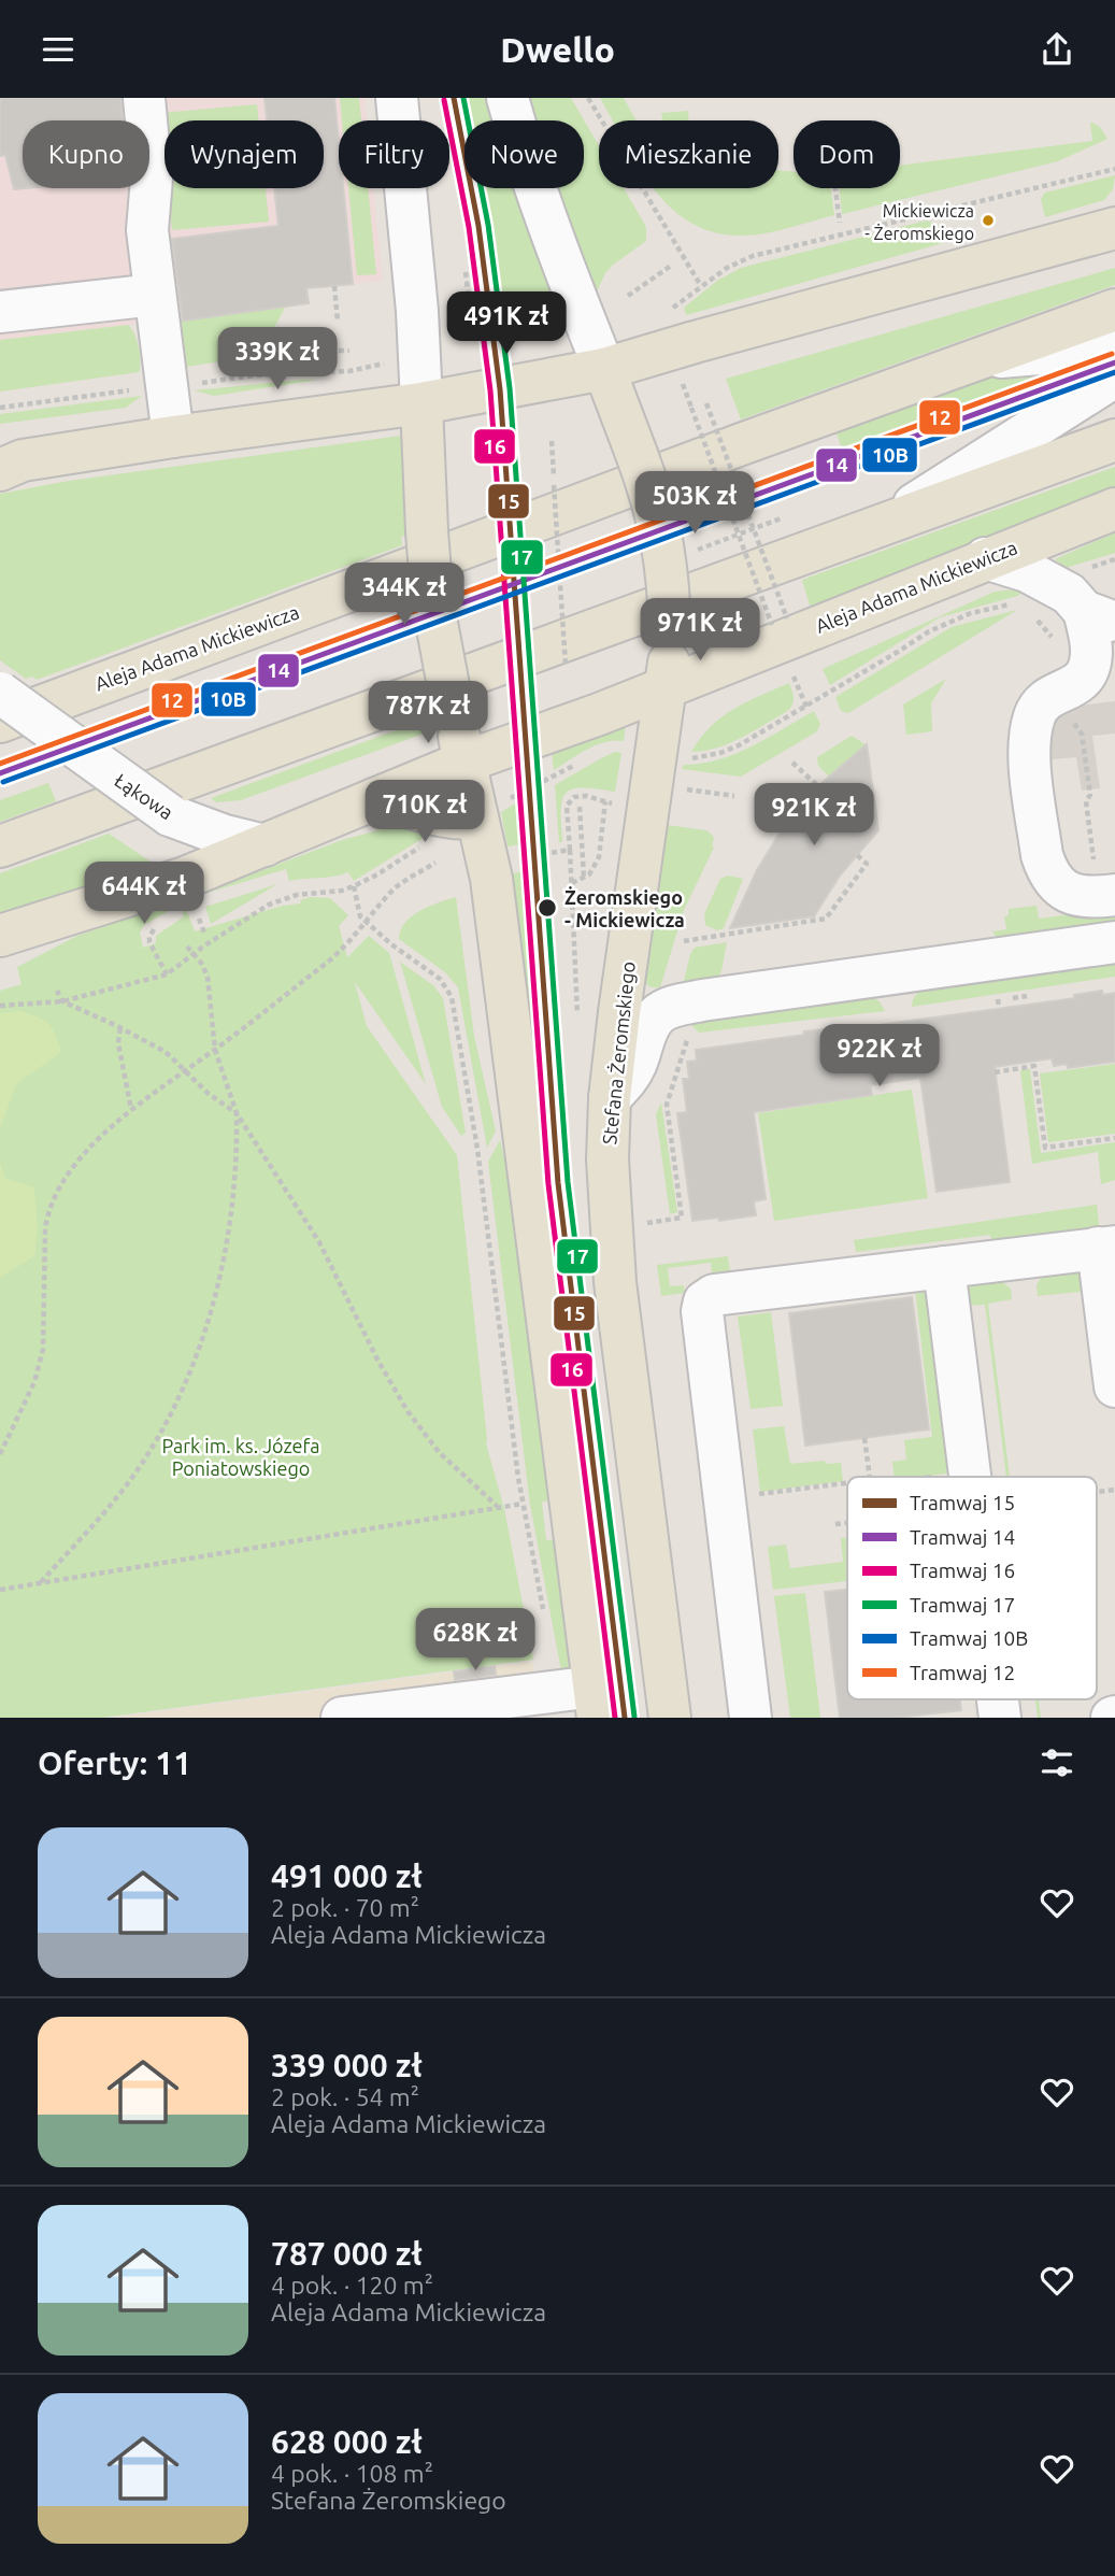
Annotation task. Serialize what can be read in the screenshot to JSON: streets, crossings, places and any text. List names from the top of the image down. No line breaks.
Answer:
{"streets":{"main road":["Aleja Adama Mickiewicza","Stefana Żeromskiego"],"street":["Łąkowa"]},"crossings":[["Aleja Adama Mickiewicza","Łąkowa"],["Aleja Adama Mickiewicza","Stefana Żeromskiego"]],"parks":["Park im. ks. Józefa Poniatowskiego"],"places":["Mickiewicza - Żeromskiego","Żeromskiego - Mickiewicza"],"lines":["tram line 15","tram line 17","tram line 16","tram line 12","tram line 14","tram line 10B"],"legend":["Tramwaj 15","Tramwaj 14","Tramwaj 16","Tramwaj 17","Tramwaj 10B","Tramwaj 12"],"page":{"header":"Dwello","chip":["Kupno","Wynajem","Filtry","Nowe","Mieszkanie","Dom"],"price":["491K zł","339K zł","503K zł","344K zł","971K zł","787K zł","710K zł","921K zł","644K zł","922K zł","628K zł"],"heading":"Oferty: 11","list":[{"name":"491 000 zł","note":"2 pok. · 70 m² · Aleja Adama Mickiewicza"},{"name":"339 000 zł","note":"2 pok. · 54 m² · Aleja Adama Mickiewicza"},{"name":"787 000 zł","note":"4 pok. · 120 m² · Aleja Adama Mickiewicza"},{"name":"628 000 zł","note":"4 pok. · 108 m² · Stefana Żeromskiego"}]}}
